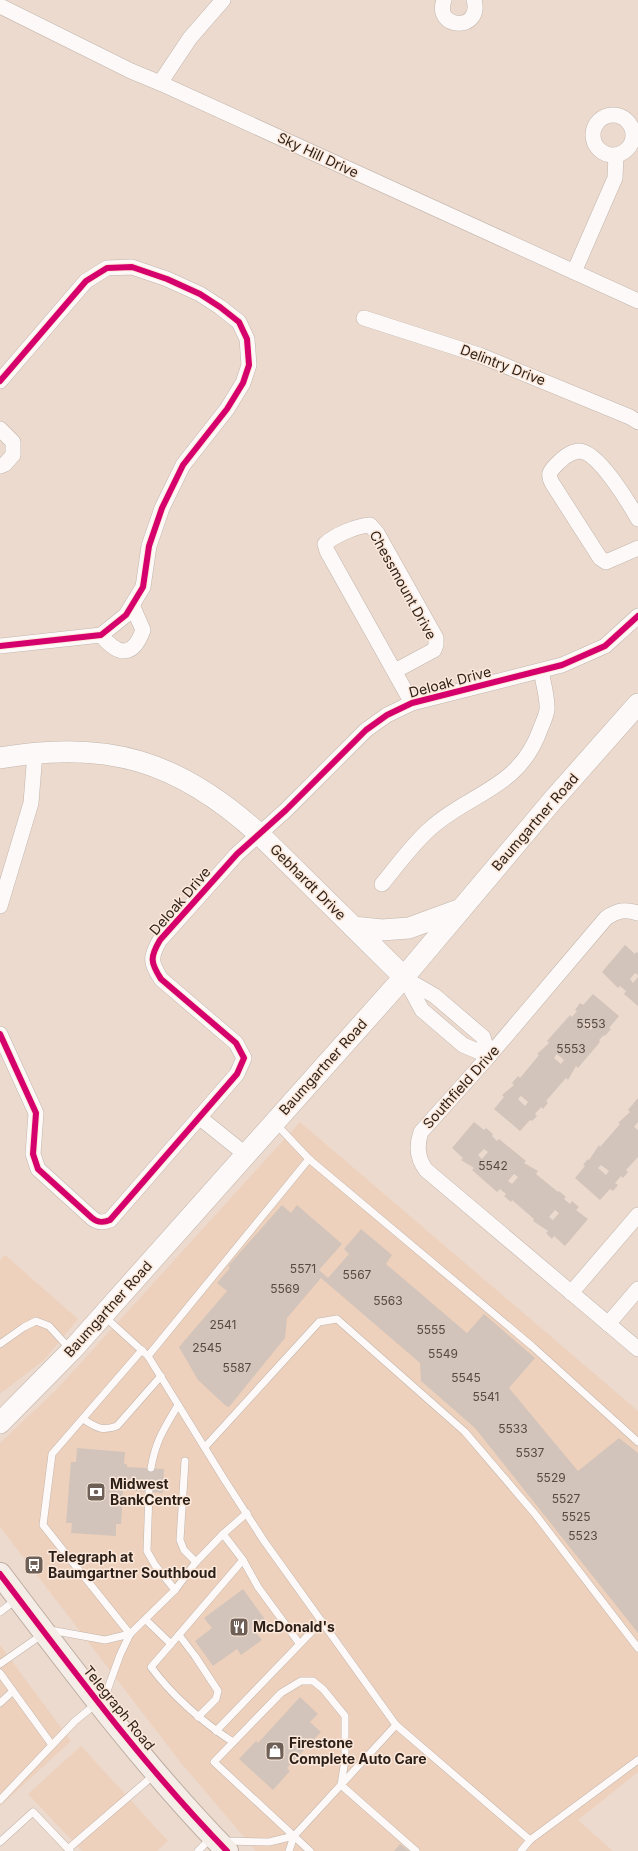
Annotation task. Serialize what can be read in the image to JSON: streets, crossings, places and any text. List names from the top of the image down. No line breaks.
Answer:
{"streets":{"main road":["Baumgartner Road","Gebhardt Drive","Telegraph Road"],"street":["Sky Hill Drive","Delintry Drive","Chessmount Drive","Deloak Drive","Southfield Drive"]},"crossings":[["Chessmount Drive","Deloak Drive"],["Deloak Drive","Gebhardt Drive"],["Baumgartner Road","Gebhardt Drive"]],"places":{"bank":["Midwest BankCentre"],"bus stop":["Telegraph at Baumgartner Southboud"],"restaurant":["McDonald's"],"shop":["Firestone Complete Auto Care"]},"house_numbers":["5553","5553","5542","5571","5567","5569","5563","2541","5555","2545","5549","5587","5545","5541","5533","5537","5529","5527","5525","5523"]}
